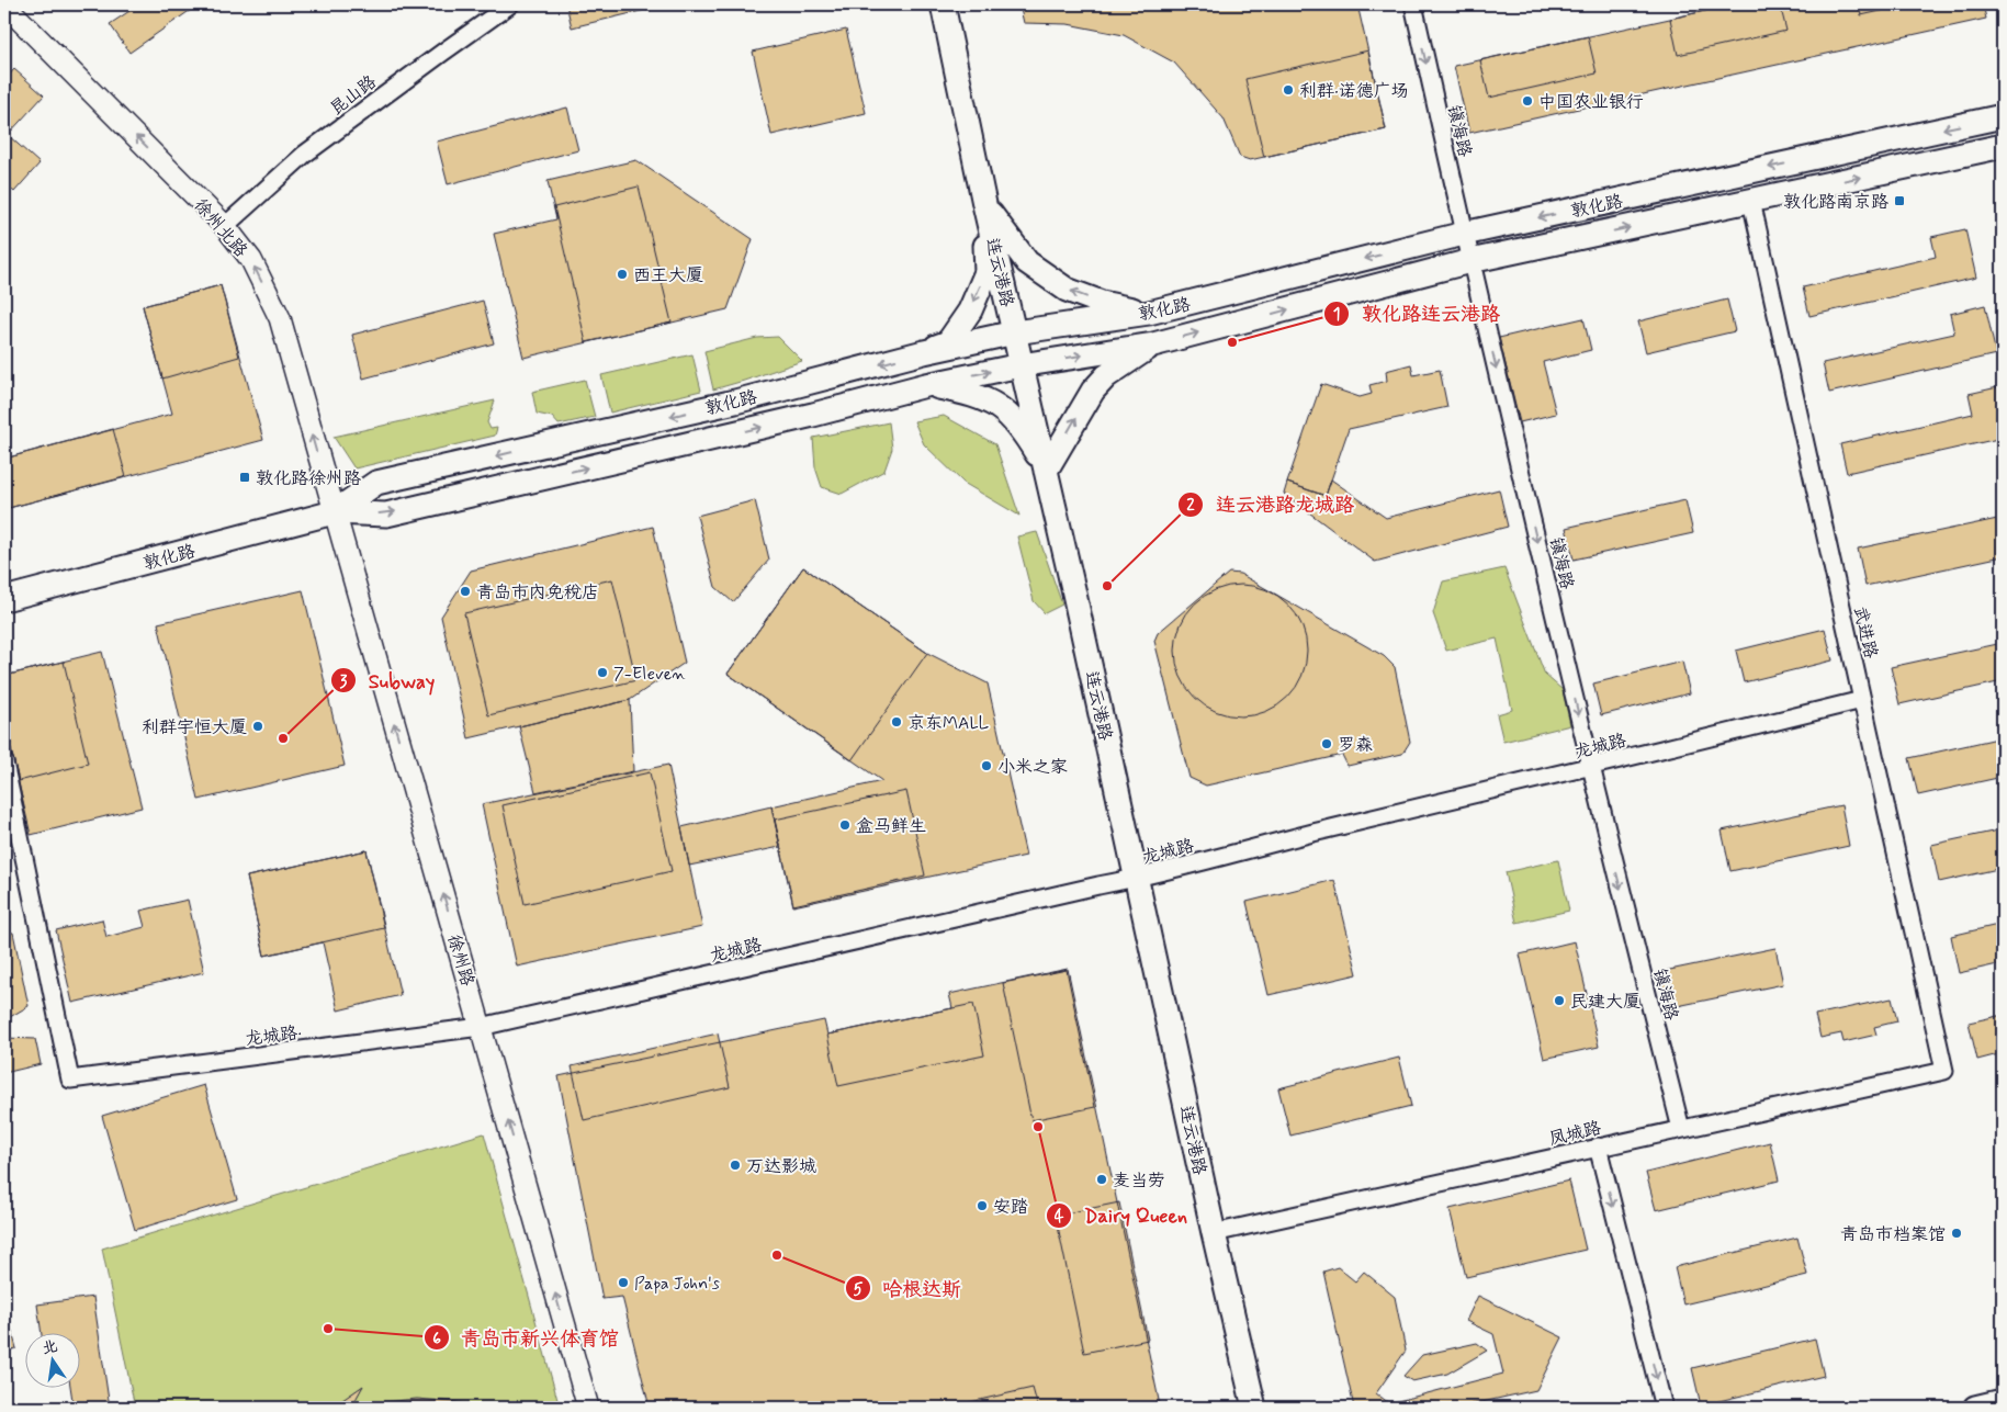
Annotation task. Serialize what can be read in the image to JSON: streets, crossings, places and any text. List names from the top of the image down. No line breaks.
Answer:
{"streets":{"main road":["敦化路","连云港路"],"street":["昆山路","镇海路","徐州北路","武进路","龙城路","徐州路","龙城路·","凤城路"]},"crossings":[["昆山路","徐州北路"],["镇海路","敦化路"],["镇海路","龙城路"],["镇海路","凤城路"],["敦化路","徐州北路"],["敦化路","连云港路"],["敦化路","武进路"],["敦化路","徐州路"],["徐州北路","徐州路"],["连云港路","龙城路"],["连云港路","凤城路"],["武进路","龙城路"],["武进路","凤城路"],["龙城路","徐州路"],["龙城路","龙城路·"],["徐州路","龙城路·"]],"one_way":["镇海路","徐州北路","徐州路"],"places":{"other":["利群·诺德广场","中国农业银行","西王大厦","敦化路连云港路","连云港路龙城路","青岛市内免税店","7-Eleven","京东MALL","利群宇恒大厦","Subway","罗森","小米之家","盒马鲜生","民建大厦","Dairy Queen","万达影城","麦当劳","安踏","青岛市档案馆","哈根达斯","Papa John's","青岛市新兴体育馆"],"transit":["敦化路南京路","敦化路徐州路"]},"north":"top"}
